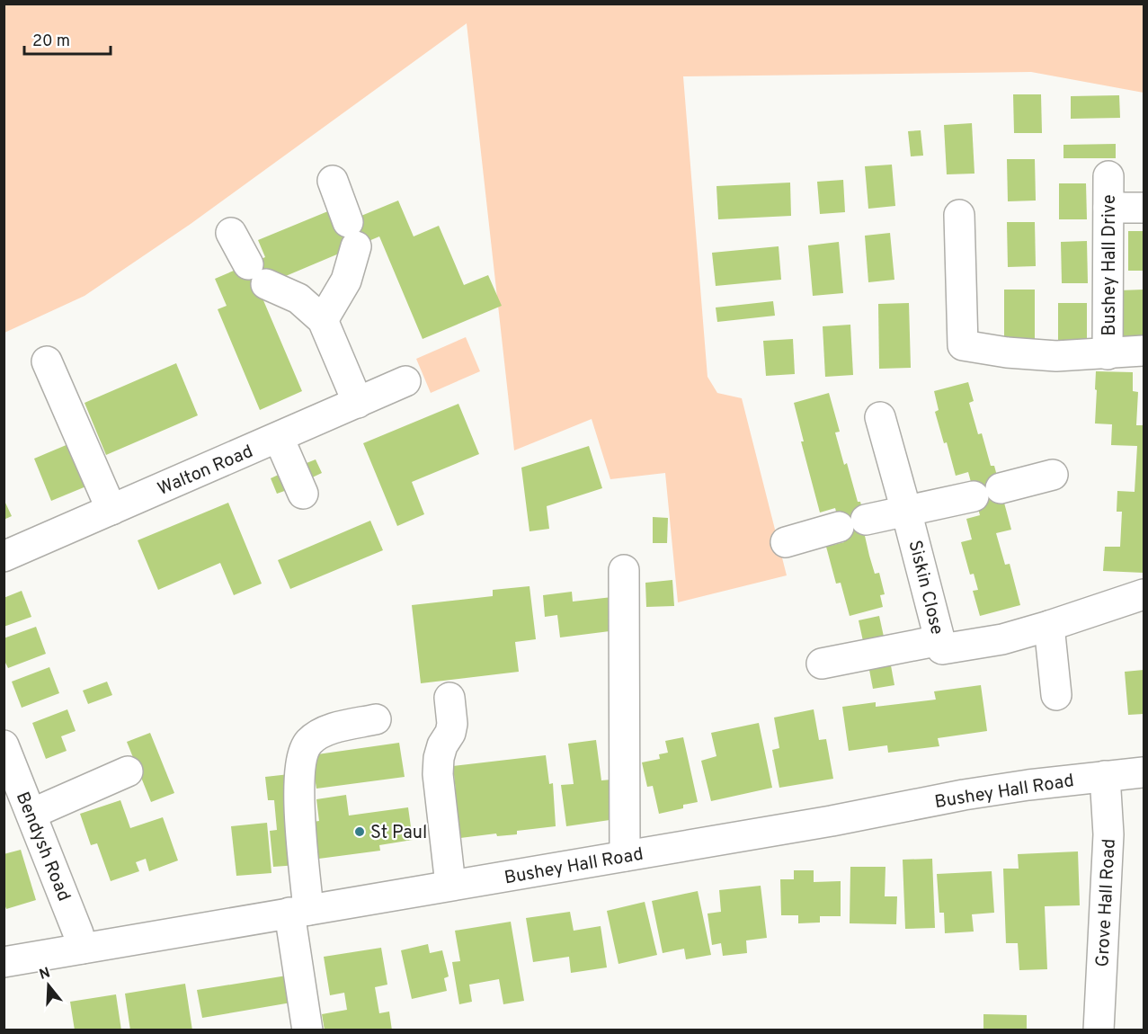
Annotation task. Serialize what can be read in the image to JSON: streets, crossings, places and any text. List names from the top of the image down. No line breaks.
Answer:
{"streets":{"street":["Bushey Hall Drive","Walton Road","Siskin Close","Bushey Hall Road","Bendysh Road","Grove Hall Road"]},"crossings":[["Bushey Hall Road","Bendysh Road"],["Bushey Hall Road","Grove Hall Road"]],"places":["St Paul"],"scale_bar":"20 m","north":"top"}
